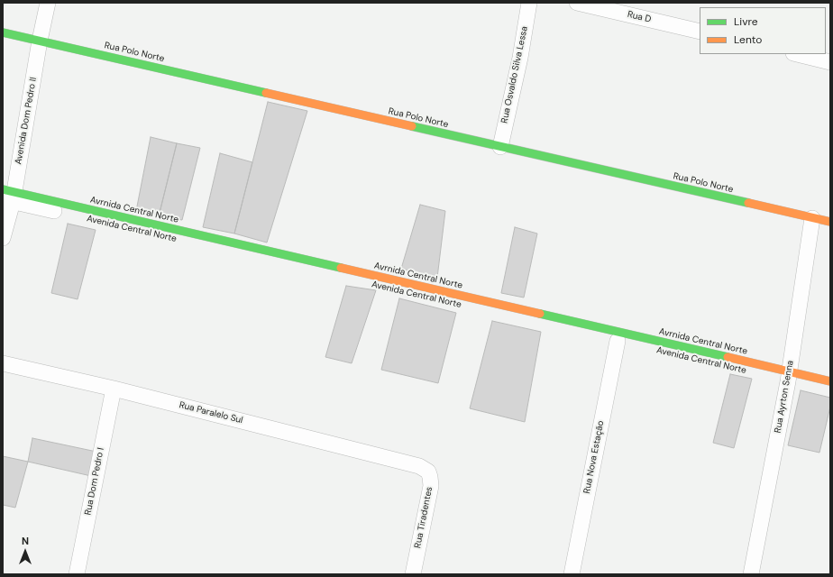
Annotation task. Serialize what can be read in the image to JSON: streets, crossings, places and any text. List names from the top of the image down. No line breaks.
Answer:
{"streets":{"street":["Rua D","Rua Polo Norte","Rua Osvaldo Silva Lessa","Avenida Dom Pedro II","Avrnida Central Norte","Avenida Central Norte","Rua Ayrton Senna","Rua Paralelo Sul","Rua Nova Estação","Rua Dom Pedro I","Rua Tiradentes"]},"crossings":[["Rua Polo Norte","Rua Osvaldo Silva Lessa"],["Rua Polo Norte","Avenida Dom Pedro II"],["Rua Polo Norte","Rua Ayrton Senna"],["Avenida Dom Pedro II","Avrnida Central Norte"],["Avenida Dom Pedro II","Avenida Central Norte"],["Avrnida Central Norte","Avenida Central Norte"],["Avrnida Central Norte","Rua Ayrton Senna"],["Avenida Central Norte","Rua Ayrton Senna"],["Avenida Central Norte","Rua Nova Estação"],["Rua Paralelo Sul","Rua Dom Pedro I"],["Rua Paralelo Sul","Rua Tiradentes"]],"legend":["Livre","Lento"],"north":"top"}
